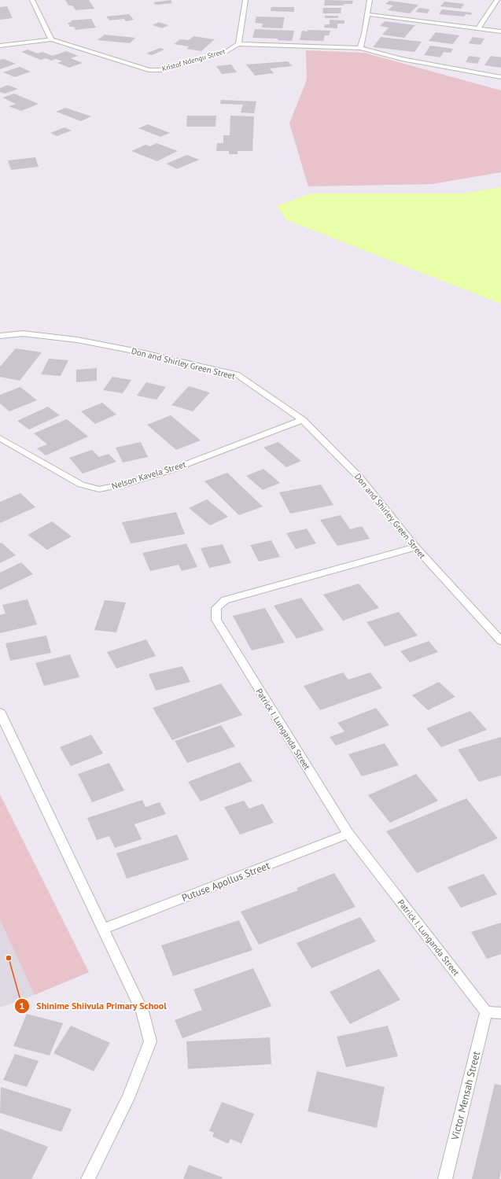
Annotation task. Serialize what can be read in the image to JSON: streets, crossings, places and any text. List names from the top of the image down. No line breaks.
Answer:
{"streets":{"street":["Kristof Ndengu Street","Don and Shirley Green Street","Nelson Kavela Street","Patrick I. Lunganda Street","Putuse Apollus Street","Victor Mensah Street"]},"crossings":[["Don and Shirley Green Street","Nelson Kavela Street"],["Don and Shirley Green Street","Patrick I. Lunganda Street"],["Patrick I. Lunganda Street","Putuse Apollus Street"],["Patrick I. Lunganda Street","Victor Mensah Street"]],"places":["Shinime Shiivula Primary School"]}
